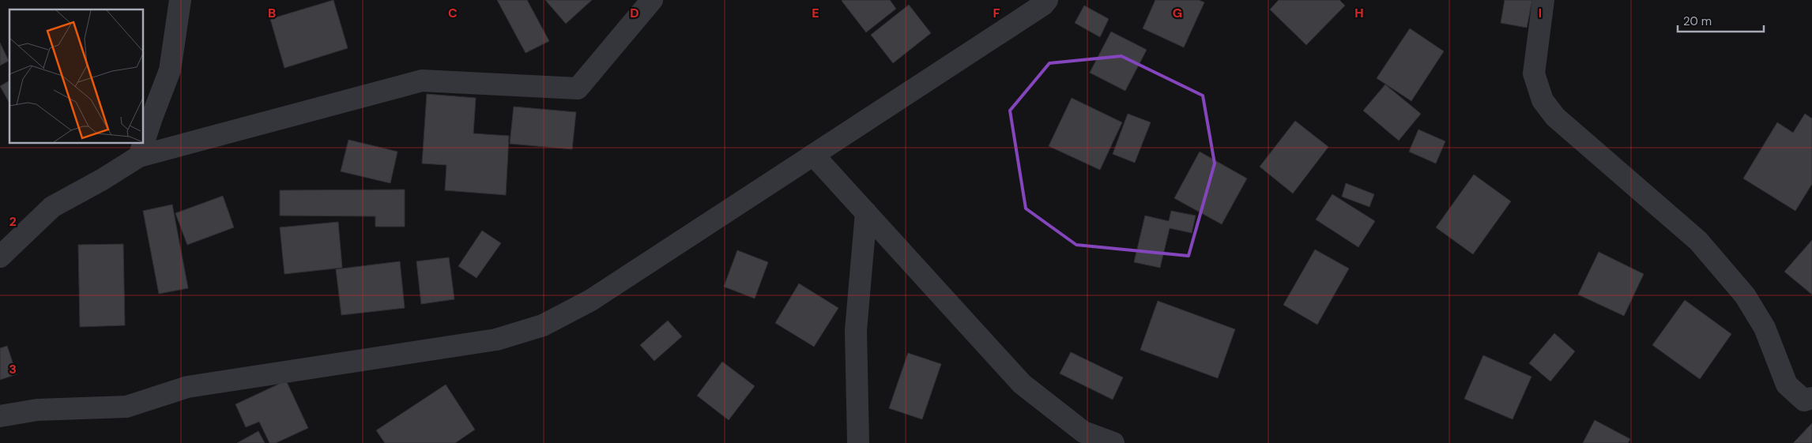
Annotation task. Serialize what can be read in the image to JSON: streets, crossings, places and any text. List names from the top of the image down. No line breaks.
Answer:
{"scale_bar":"20 m","grid":{"columns":["B","C","D","E","F","G","H","I"],"rows":["2","3"]}}
